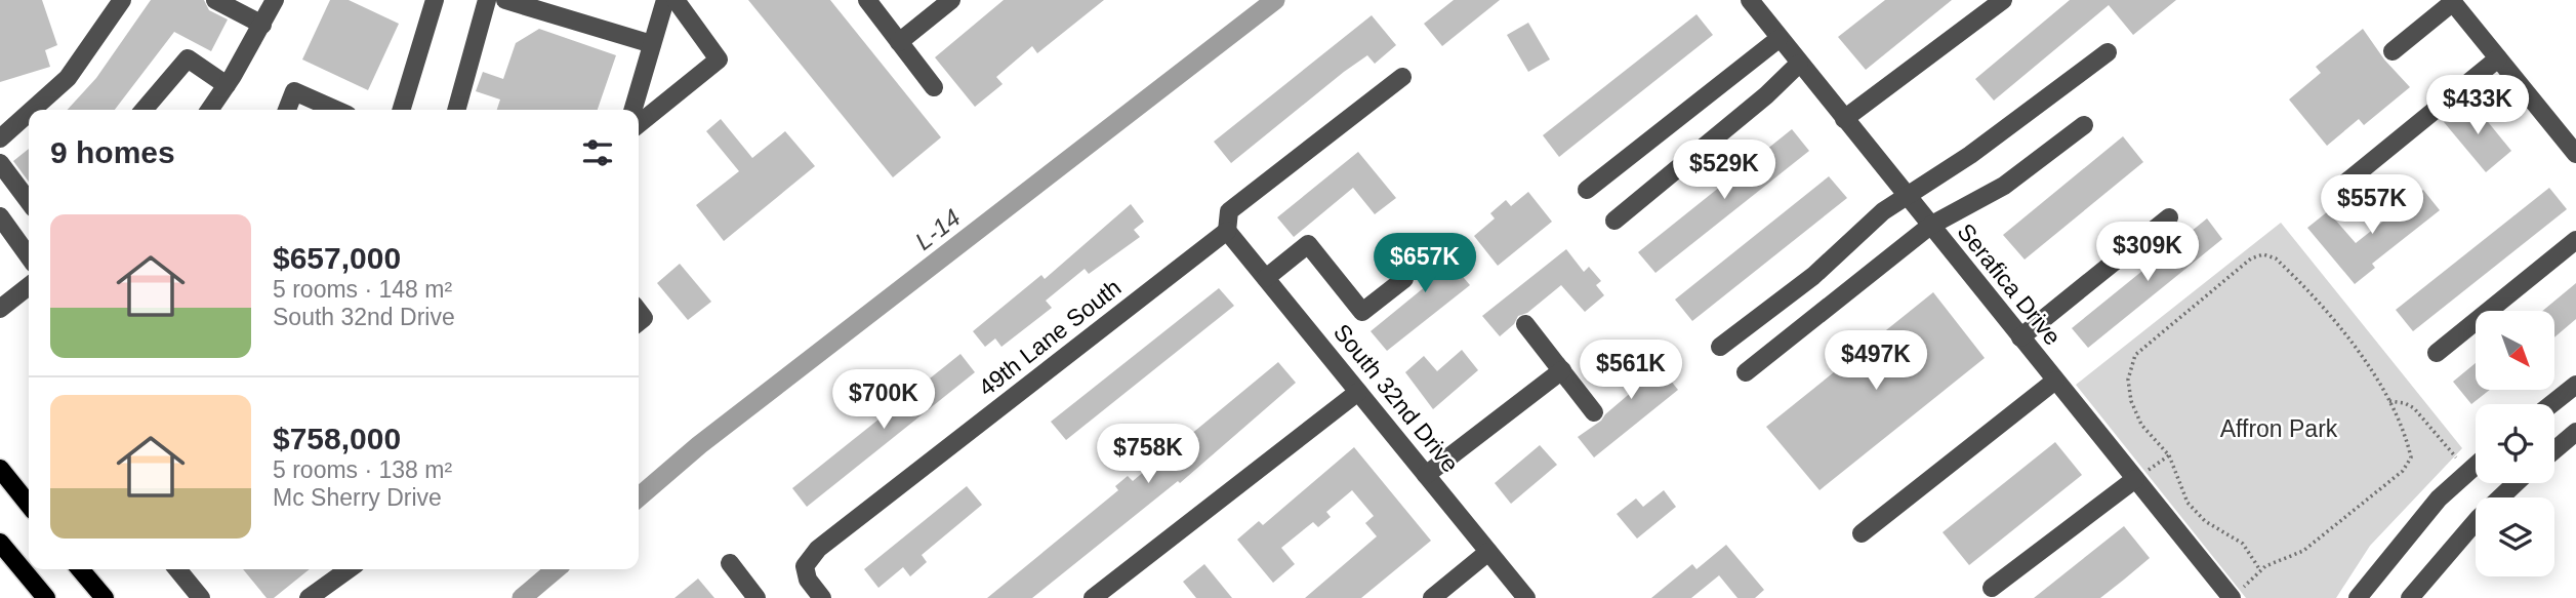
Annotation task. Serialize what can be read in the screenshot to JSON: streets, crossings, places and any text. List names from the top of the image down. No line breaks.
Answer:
{"streets":{"street":["Serafica Drive","49th Lane South","South 32nd Drive"]},"crossings":[["49th Lane South","South 32nd Drive"]],"water":["L-14"],"parks":["Affron Park"],"north":"bottom right","page":{"price":["$433K","$529K","$557K","$309K","$657K","$497K","$561K","$700K","$758K"],"heading":"9 homes","list":[{"name":"$657,000","note":"5 rooms · 148 m² · South 32nd Drive"},{"name":"$758,000","note":"5 rooms · 138 m² · Mc Sherry Drive"}]}}
